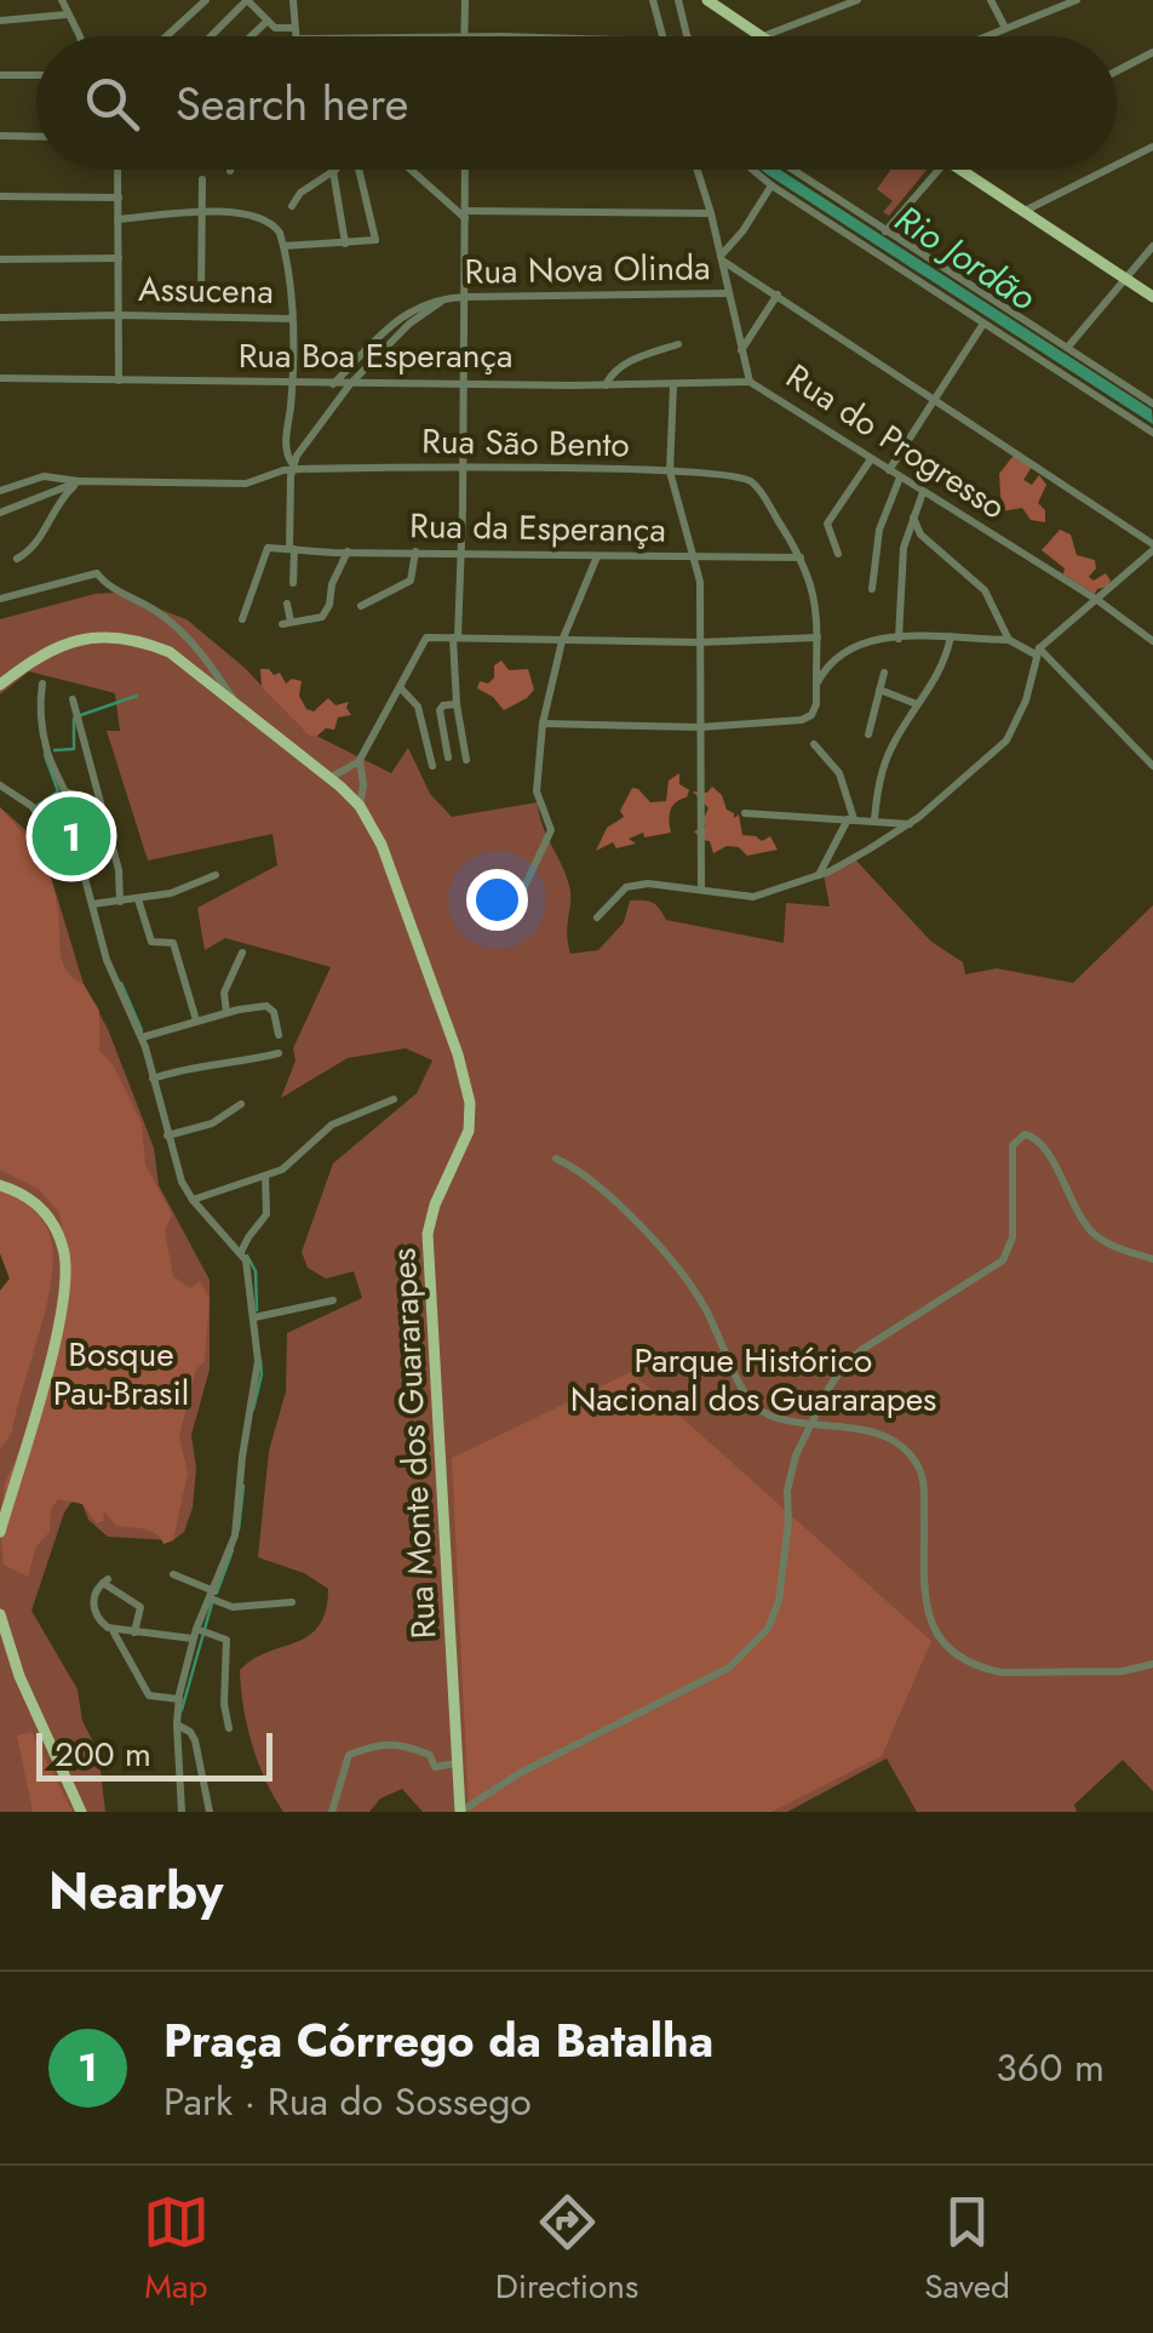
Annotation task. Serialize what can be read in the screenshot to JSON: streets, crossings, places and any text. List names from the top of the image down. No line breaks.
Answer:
{"streets":{"main road":["Rua Monte dos Guararapes"],"street":["Rua Nova Olinda","Assucena","Rua Boa Esperança","Rua do Progresso","Rua São Bento","Rua da Esperança"]},"crossings":[["Rua Nova Olinda","Rua Boa Esperança"],["Rua Nova Olinda","Rua do Progresso"],["Rua Nova Olinda","Rua São Bento"],["Rua Boa Esperança","Rua do Progresso"],["Rua São Bento","Rua da Esperança"]],"water":["Rio Jordão"],"parks":["Bosque Pau-Brasil","Parque Histórico Nacional dos Guararapes"],"scale_bar":"200 m","page":{"search":"Search here","pins":"1","scale":"200 m","heading":"Nearby","list":[{"mark":"1","name":"Praça Córrego da Batalha","note":"Park · Rua do Sossego","value":"360 m"}],"nav":["Map","Directions","Saved"]}}
